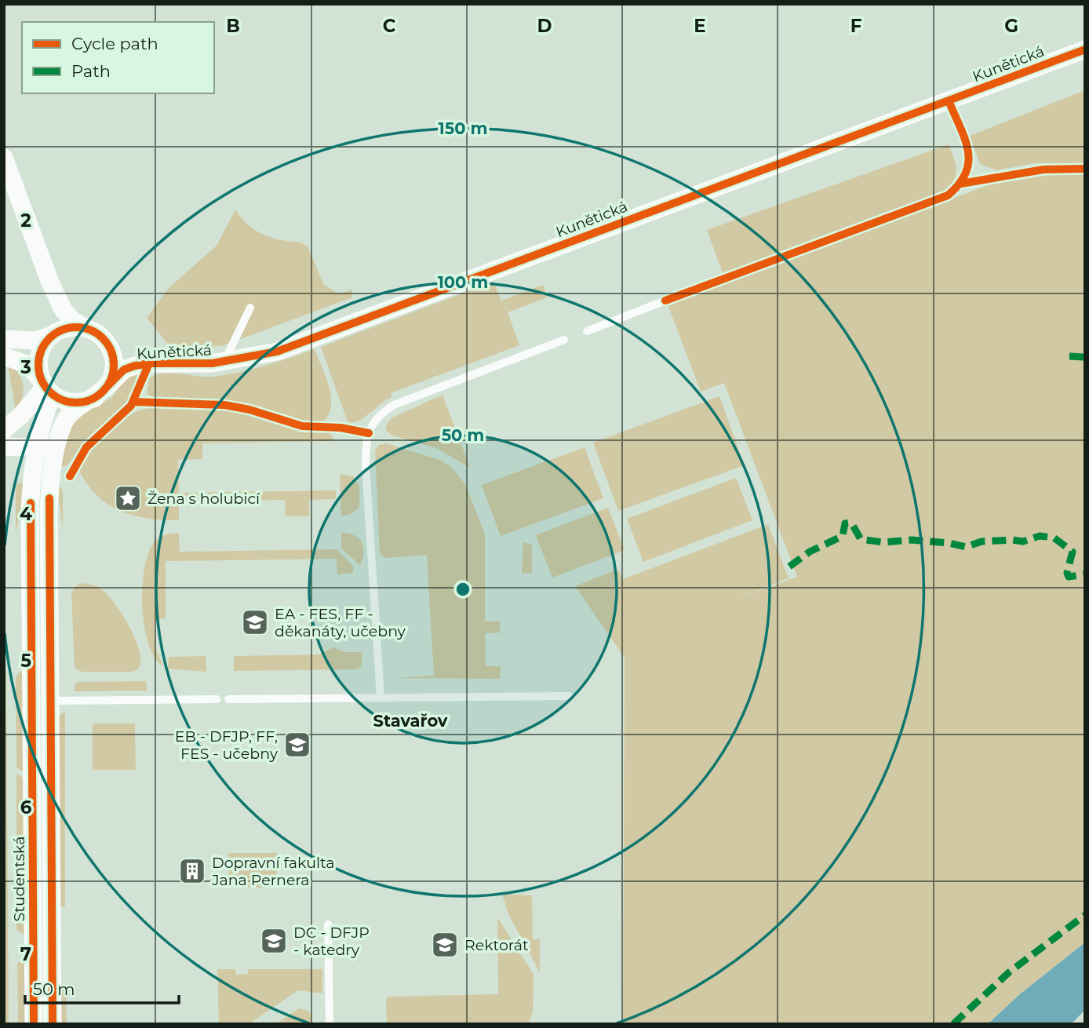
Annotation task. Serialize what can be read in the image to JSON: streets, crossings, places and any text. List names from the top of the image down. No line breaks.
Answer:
{"streets":{"street":["Kunětická","Studentská"]},"crossings":[["Kunětická","Studentská"]],"districts":["Stavařov"],"places":{"place":["Žena s holubicí"],"school or university":["EA - FES, FF - děkanáty, učebny","EB - DFJP, FF, FES - učebny","DC - DFJP - katedry","Rektorát"],"building":["Dopravní fakulta Jana Pernera"]},"legend":["Cycle path","Path"],"scale_bar":"50 m","grid":{"columns":["B","C","D","E","F","G"],"rows":["2","3","4","5","6","7"]},"rings":["150 m","100 m","50 m"]}
